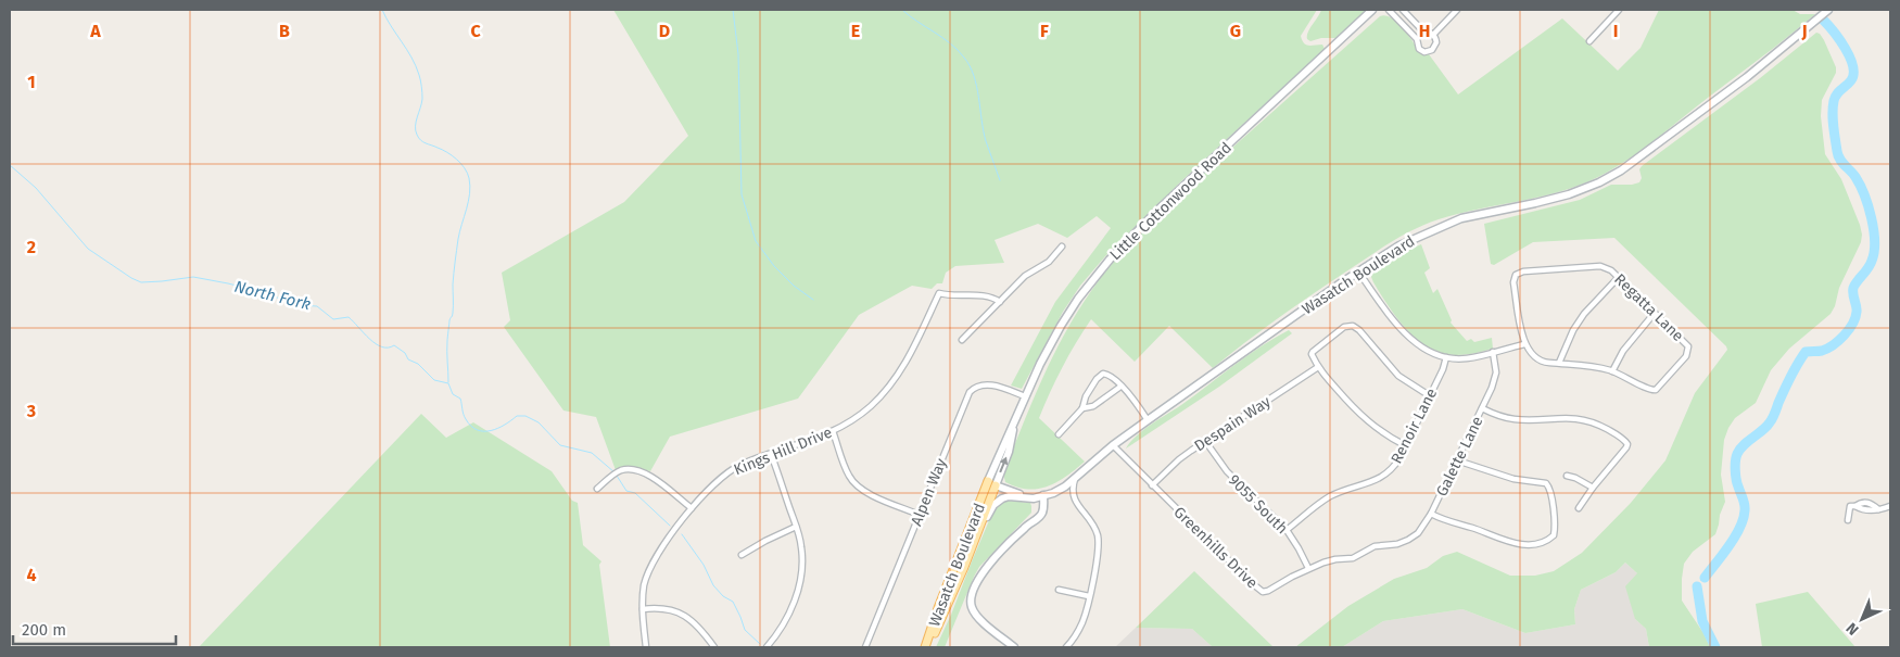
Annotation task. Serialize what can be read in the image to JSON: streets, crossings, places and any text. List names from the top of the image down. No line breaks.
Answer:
{"streets":{"main road":["Little Cottonwood Road","Wasatch Boulevard"],"street":["Regatta Lane","Despain Way","Renoir Lane","Kings Hill Drive","Galette Lane","Alpen Way","9055 South","Greenhills Drive"]},"crossings":[["Little Cottonwood Road","Wasatch Boulevard"],["Little Cottonwood Road","Alpen Way"],["Wasatch Boulevard","Greenhills Drive"],["Despain Way","9055 South"],["Despain Way","Greenhills Drive"],["Renoir Lane","9055 South"],["Galette Lane","Greenhills Drive"],["9055 South","Greenhills Drive"]],"water":["North Fork"],"scale_bar":"200 m","north":"bottom left","grid":{"columns":["A","B","C","D","E","F","G","H","I","J"],"rows":["1","2","3","4"]}}
